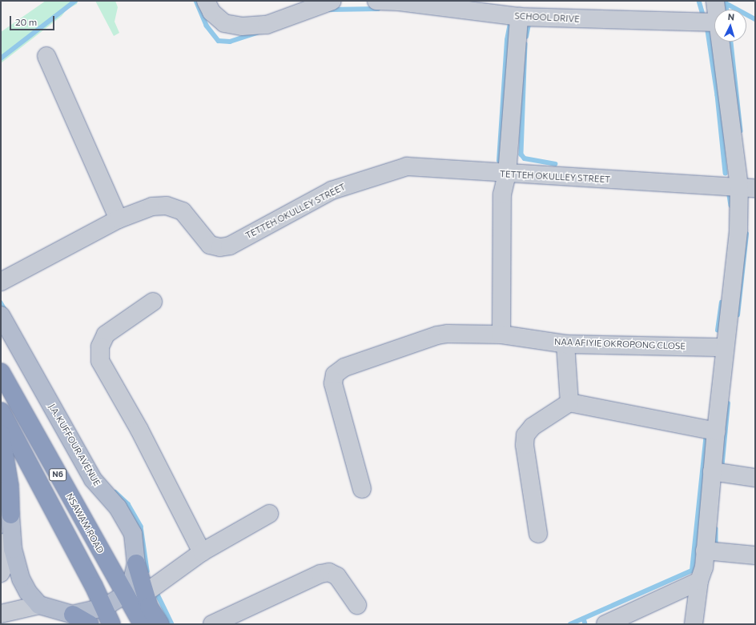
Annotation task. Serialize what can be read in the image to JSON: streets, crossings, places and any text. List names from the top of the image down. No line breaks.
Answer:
{"streets":{"highway":["N6","NSAWAM ROAD"],"main road":["J.A. KUFFOUR AVENUE"],"street":["SCHOOL DRIVE","TETTEH OKULLEY STREET","NAA AFIYIE OKROPONG CLOSE"]},"crossings":[["J.A. KUFFOUR AVENUE","NSAWAM ROAD"]],"scale_bar":"20 m","north":"top"}
